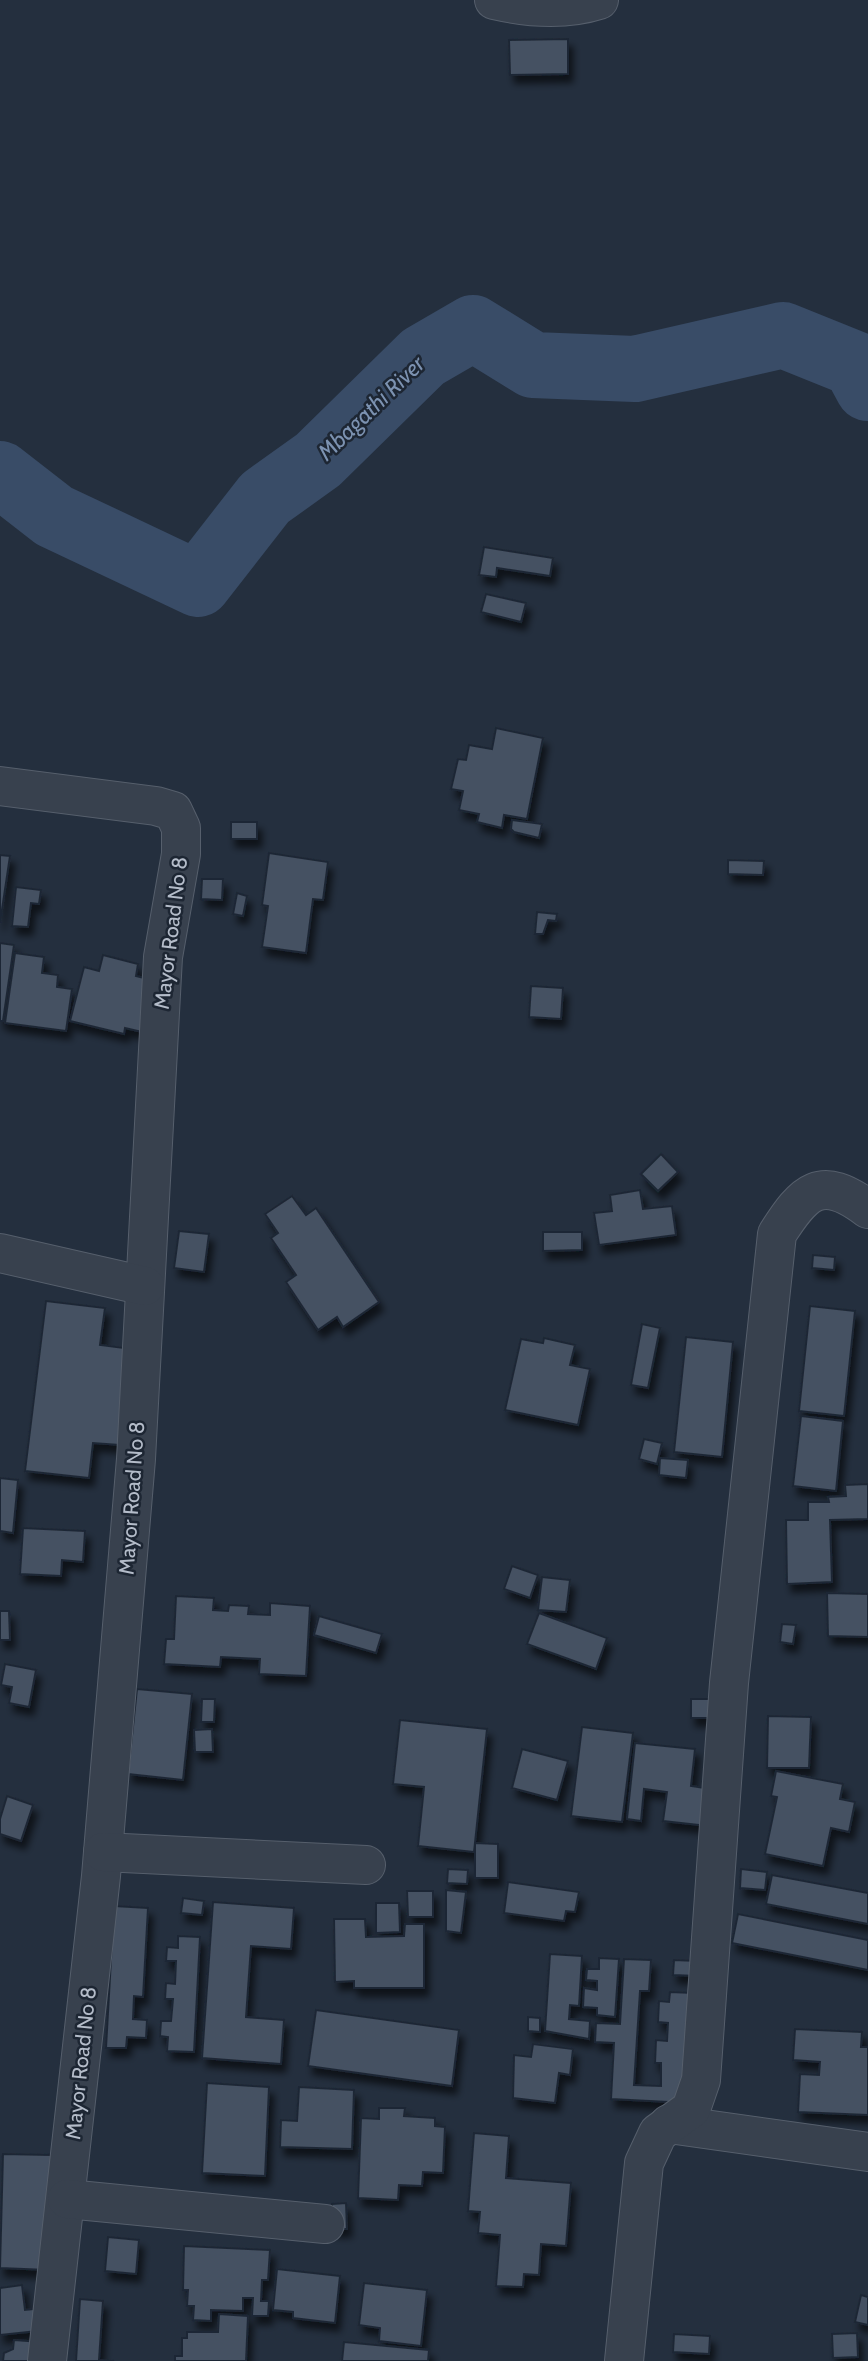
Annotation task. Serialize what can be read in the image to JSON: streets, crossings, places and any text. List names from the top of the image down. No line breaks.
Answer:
{"streets":{"street":["Mayor Road No 8"]},"water":["Mbagathi River"]}
